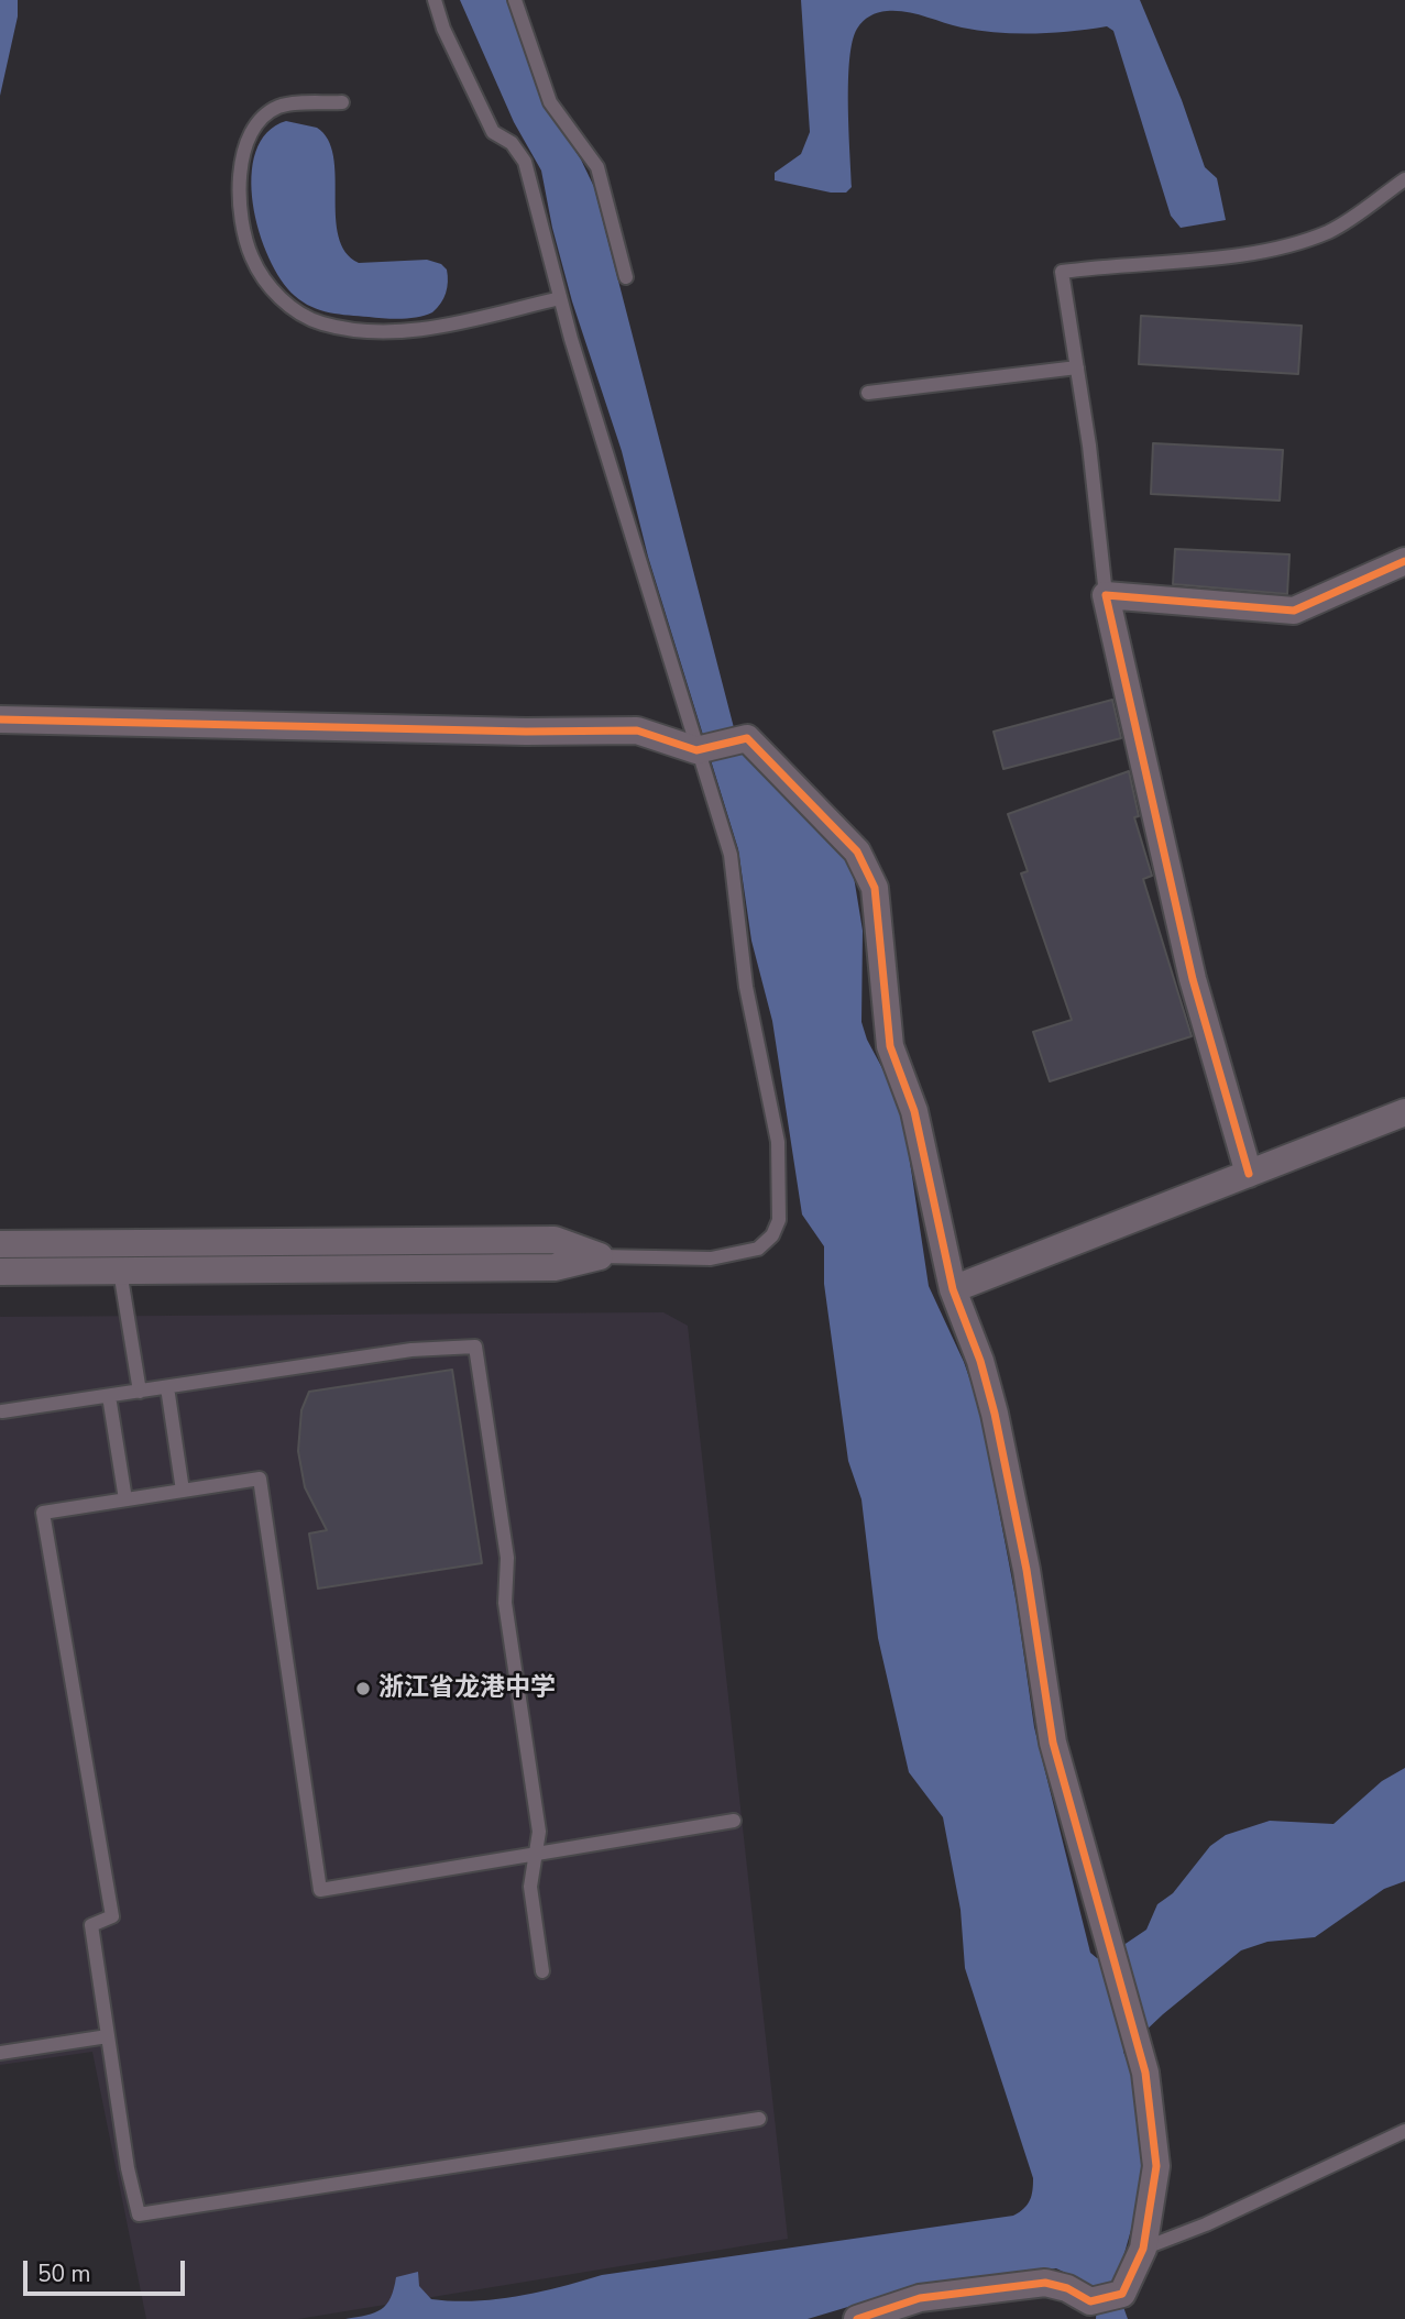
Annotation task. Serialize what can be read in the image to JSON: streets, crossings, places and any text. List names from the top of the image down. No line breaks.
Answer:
{"places":["浙江省龙港中学"],"scale_bar":"50 m"}
